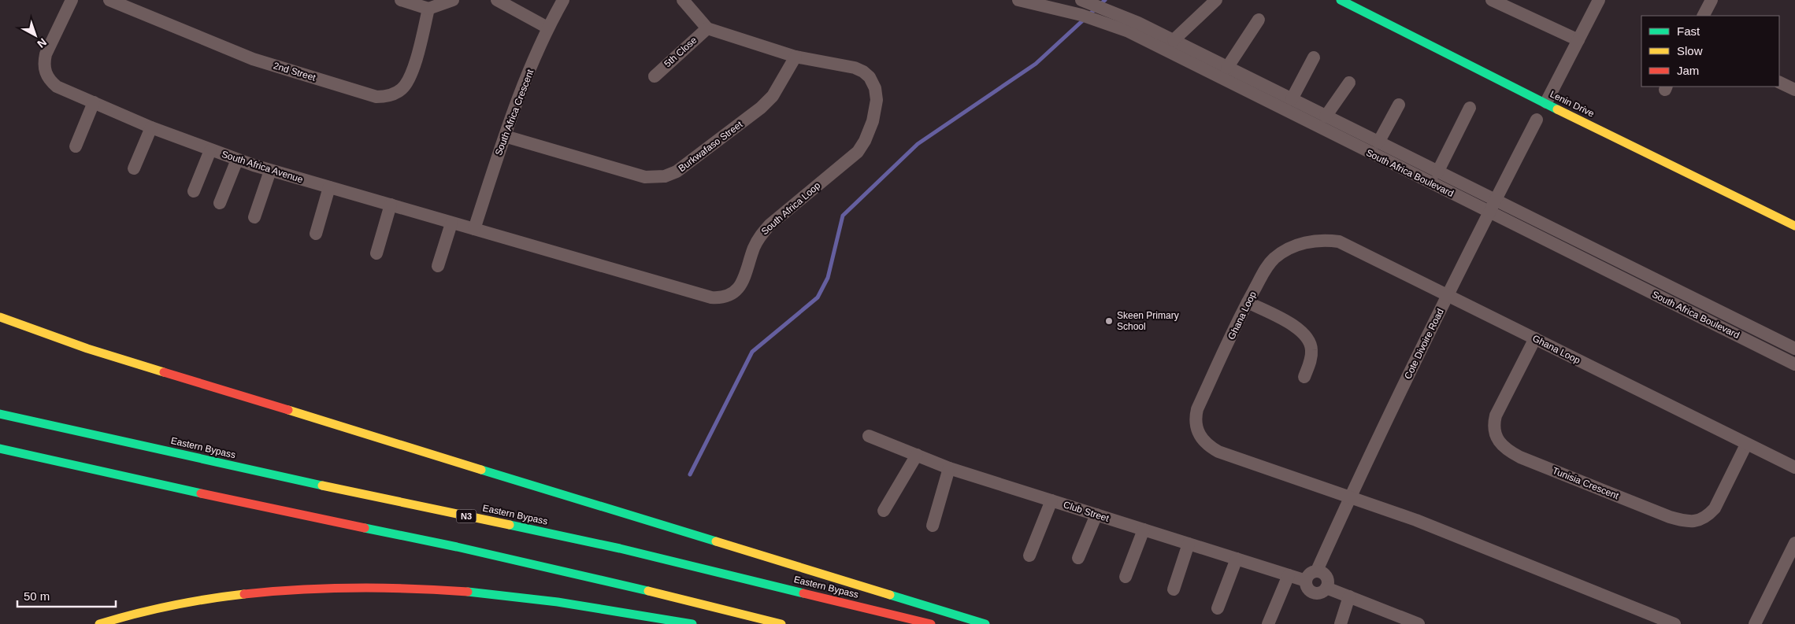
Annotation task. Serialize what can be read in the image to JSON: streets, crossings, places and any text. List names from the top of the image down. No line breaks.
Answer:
{"streets":{"main road":["Lenin Drive","Eastern Bypass","N3"],"street":["5th Close","2nd Street","South Africa Crescent","Burkwafaso Street","South Africa Avenue","South Africa Boulevard","South Africa Loop","Ghana Loop","Cote Divoire Road","Tunisia Crescent","Club Street"]},"crossings":[["5th Close","South Africa Loop"],["South Africa Crescent","Burkwafaso Street"],["South Africa Crescent","South Africa Avenue"],["South Africa Crescent","South Africa Loop"],["Burkwafaso Street","South Africa Loop"],["South Africa Avenue","South Africa Loop"],["South Africa Boulevard","Cote Divoire Road"],["Ghana Loop","Cote Divoire Road"],["Ghana Loop","Tunisia Crescent"],["Cote Divoire Road","Club Street"]],"places":["Skeen Primary School"],"legend":["Fast","Slow","Jam"],"scale_bar":"50 m","north":"bottom right"}
